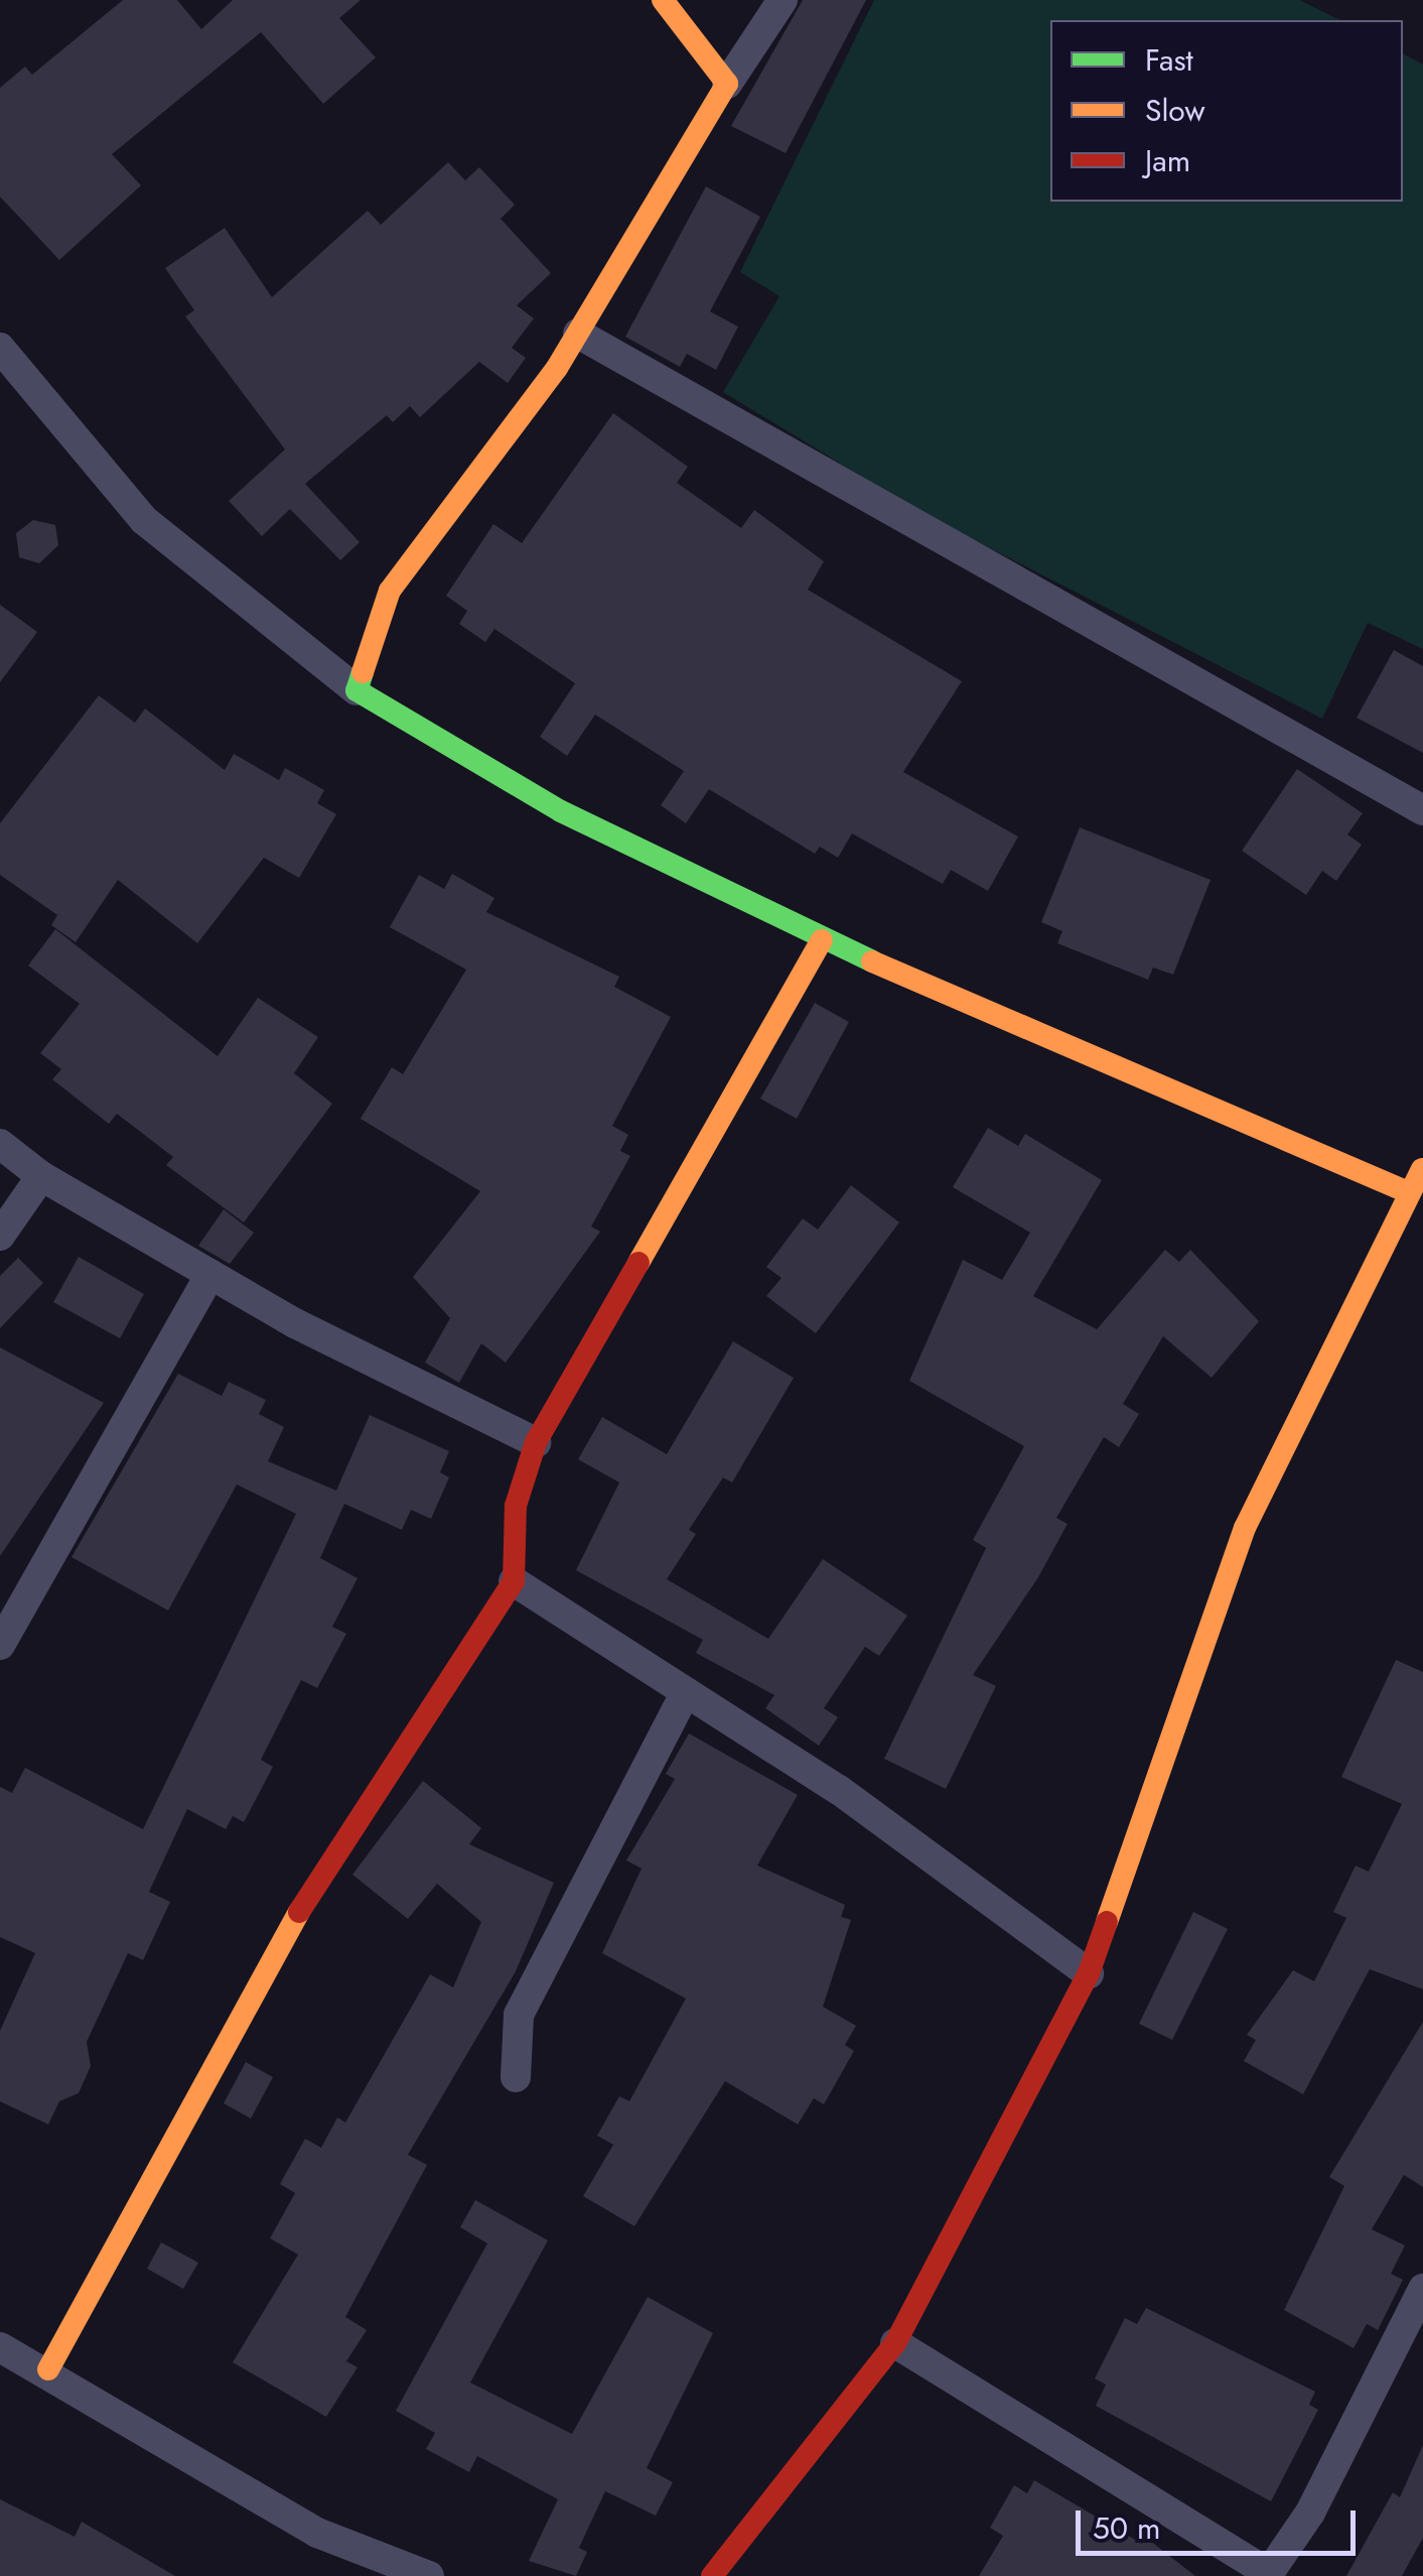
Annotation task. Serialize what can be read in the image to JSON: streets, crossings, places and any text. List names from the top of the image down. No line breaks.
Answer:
{"legend":["Fast","Slow","Jam"],"scale_bar":"50 m"}
